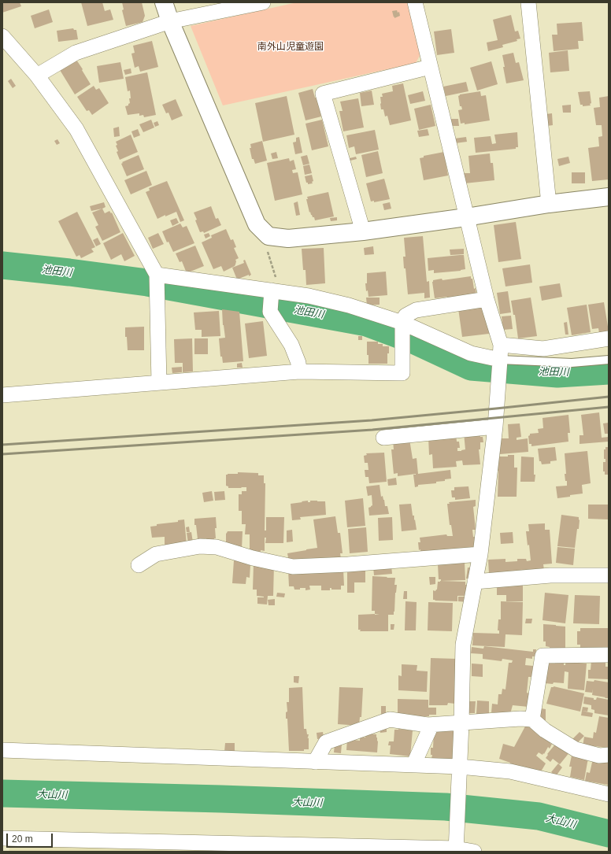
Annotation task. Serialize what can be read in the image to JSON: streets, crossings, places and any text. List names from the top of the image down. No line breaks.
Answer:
{"water":["池田川","大山川"],"parks":["南外山児童遊園"],"scale_bar":"20 m"}
